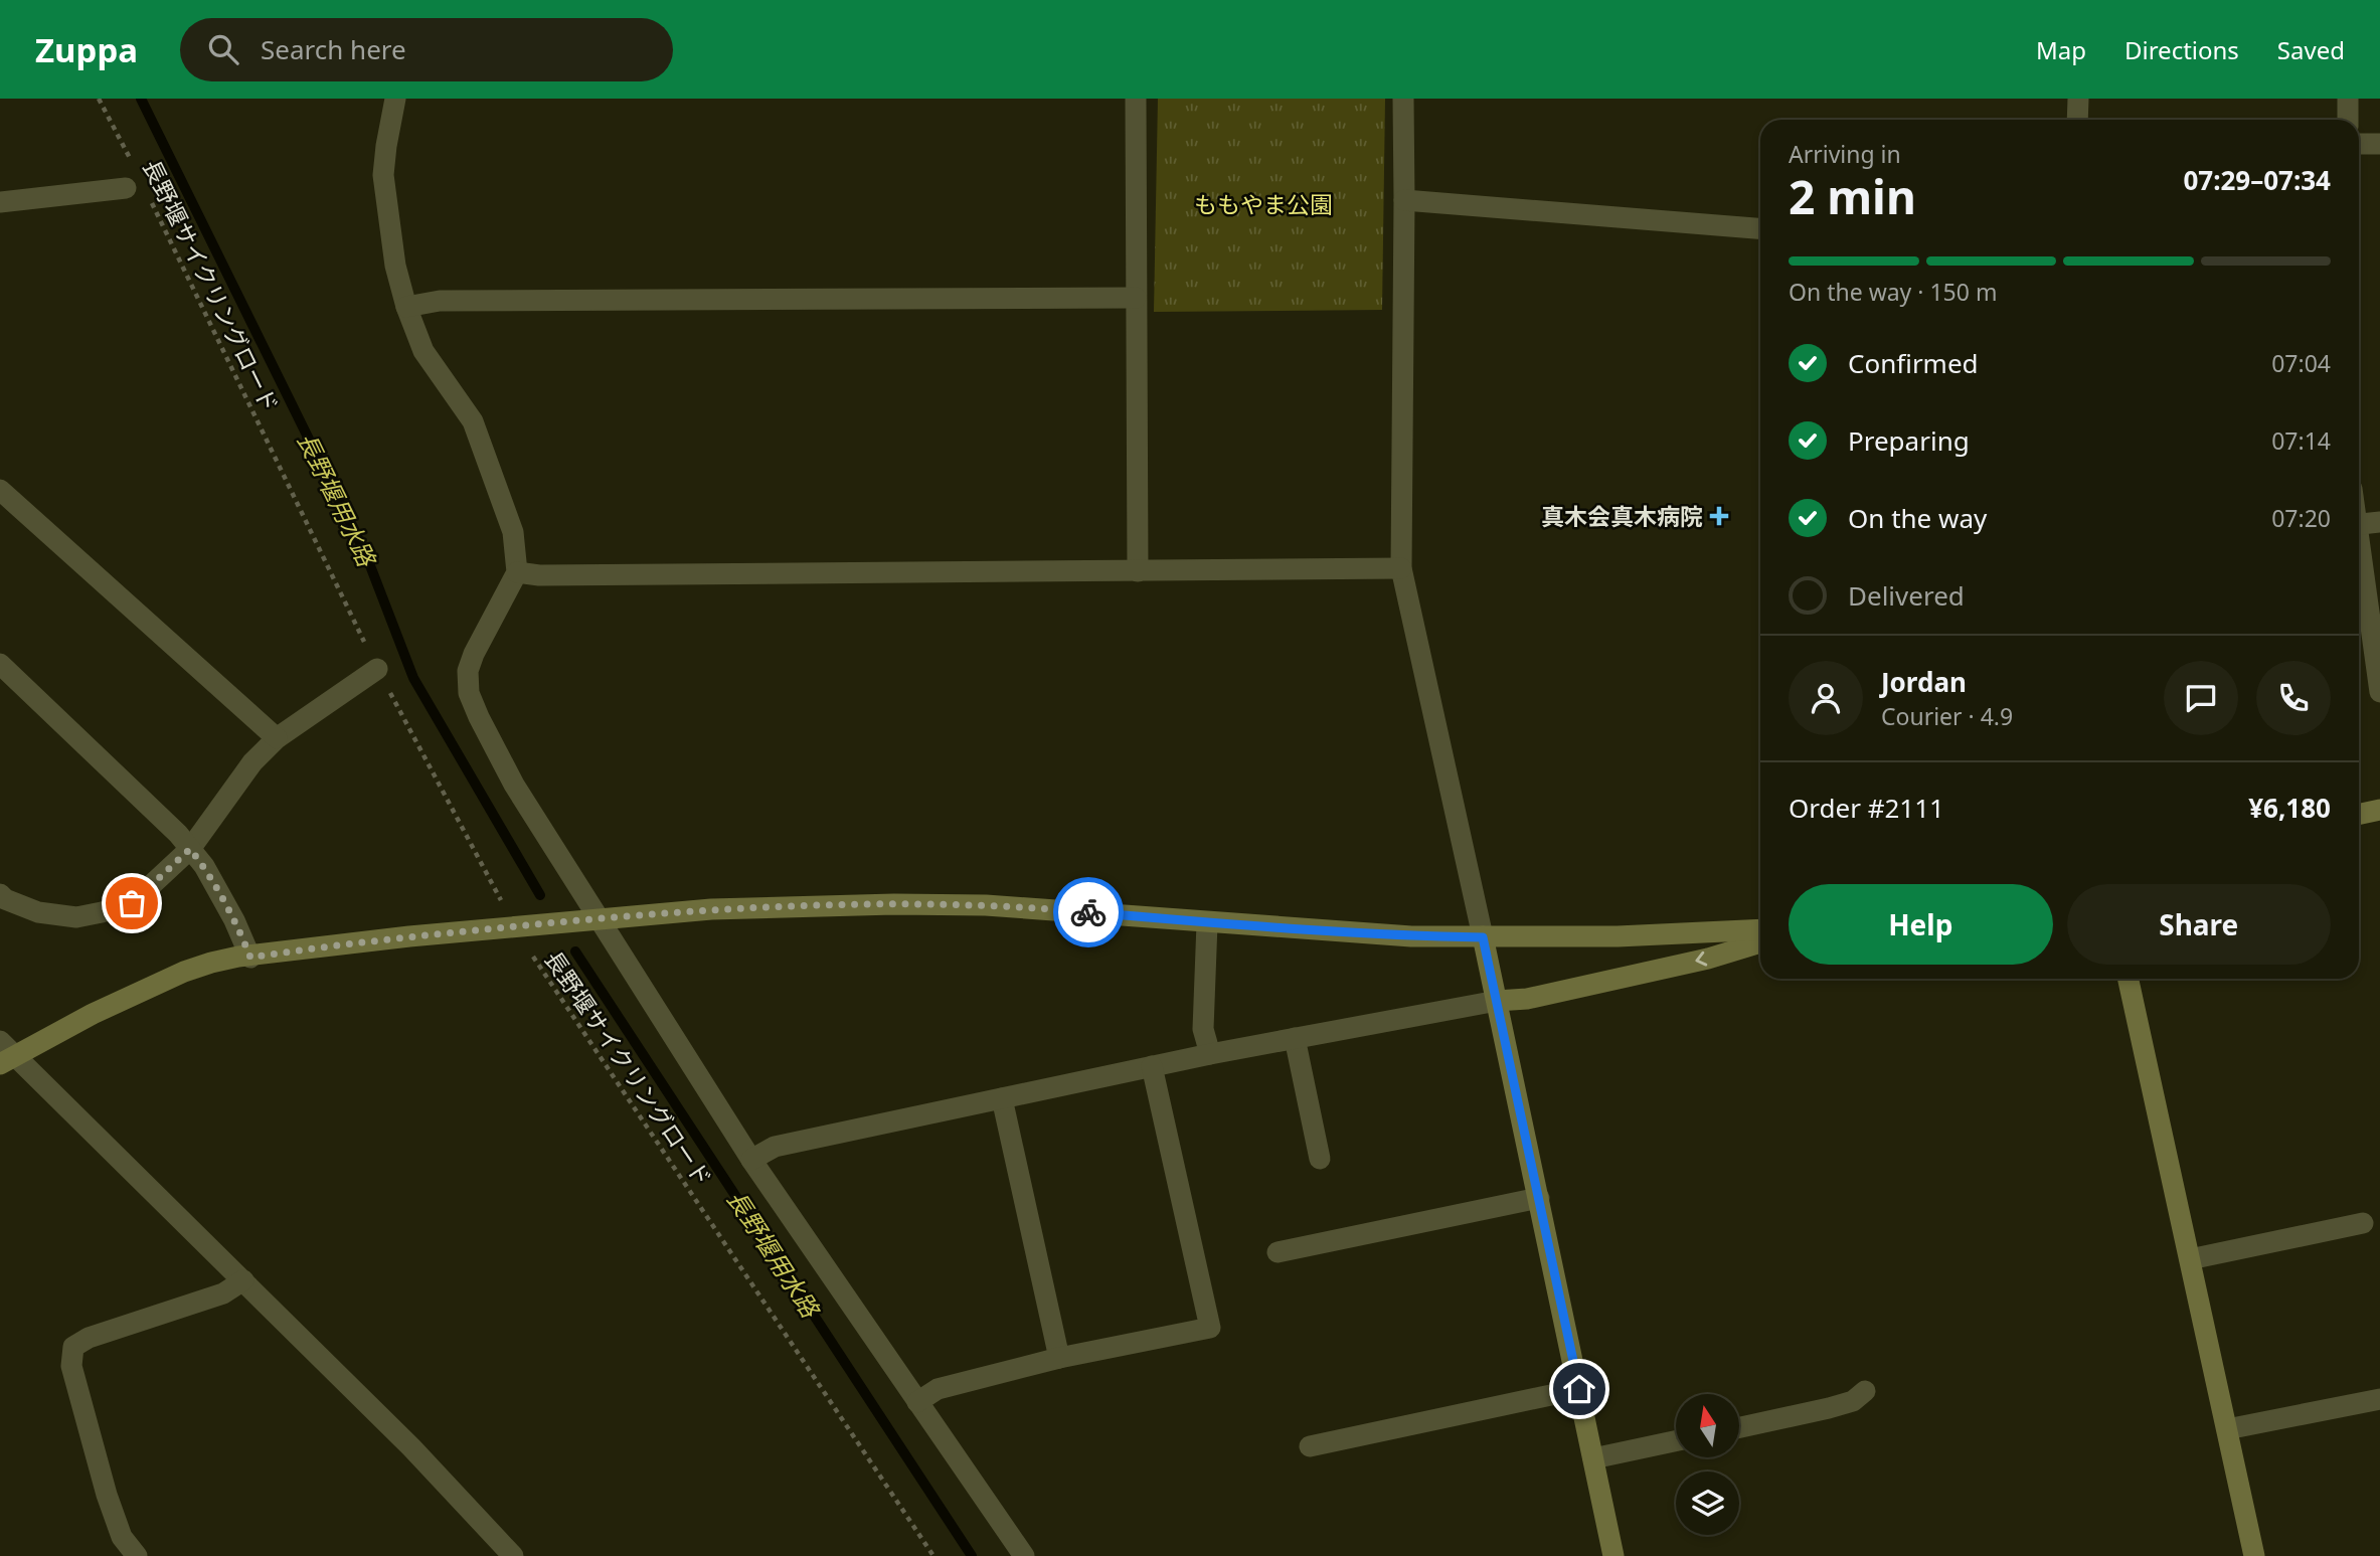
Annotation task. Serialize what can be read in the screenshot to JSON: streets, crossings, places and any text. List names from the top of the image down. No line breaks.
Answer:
{"streets":{"path":["長野堰サイクリングロード"]},"water":["長野堰用水路"],"parks":["ももやま公園"],"places":{"health":["真木会真木病院"]},"north":"top","page":{"header":"Zuppa","search":"Search here","nav":["Map","Directions","Saved"],"heading":["2 min","Arriving in","07:29–07:34"],"panel":["Jordan","Courier · 4.9","Order #2111","¥6,180"],"bar":"On the way · 150 m","list":[["Confirmed","07:04"],["Preparing","07:14"],["On the way","07:20"],"Delivered"],"buttons":["Help","Share"]}}
